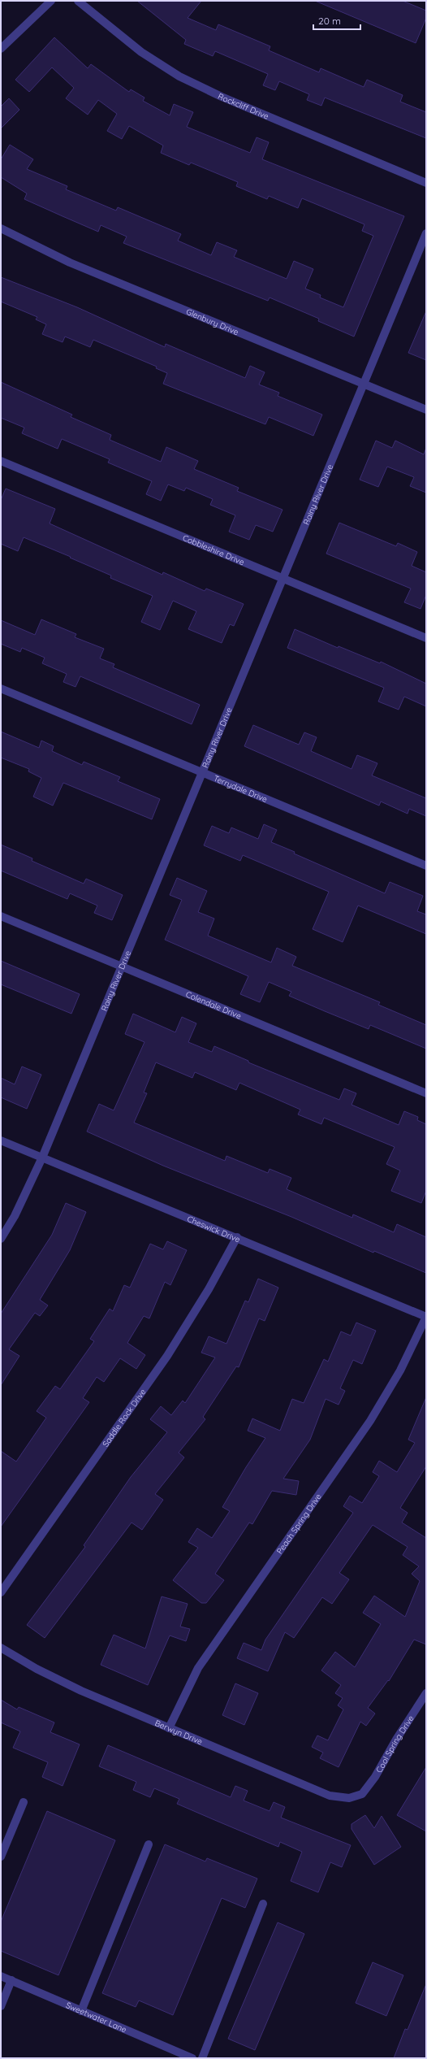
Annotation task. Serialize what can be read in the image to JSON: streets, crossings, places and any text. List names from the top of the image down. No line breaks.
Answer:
{"streets":{"street":["Rockcliff Drive","Glenbury Drive","Rainy River Drive","Cobbleshire Drive","Terrydale Drive","Colendale Drive","Cheswick Drive","Saddle Rock Drive","Peach Spring Drive","Berwyn Drive","Cool Spring Drive","Sweetwater Lane"]},"crossings":[["Glenbury Drive","Rainy River Drive"],["Rainy River Drive","Cobbleshire Drive"],["Rainy River Drive","Terrydale Drive"],["Rainy River Drive","Colendale Drive"],["Rainy River Drive","Cheswick Drive"],["Cheswick Drive","Saddle Rock Drive"],["Cheswick Drive","Peach Spring Drive"],["Peach Spring Drive","Berwyn Drive"],["Berwyn Drive","Cool Spring Drive"]],"scale_bar":"20 m"}
